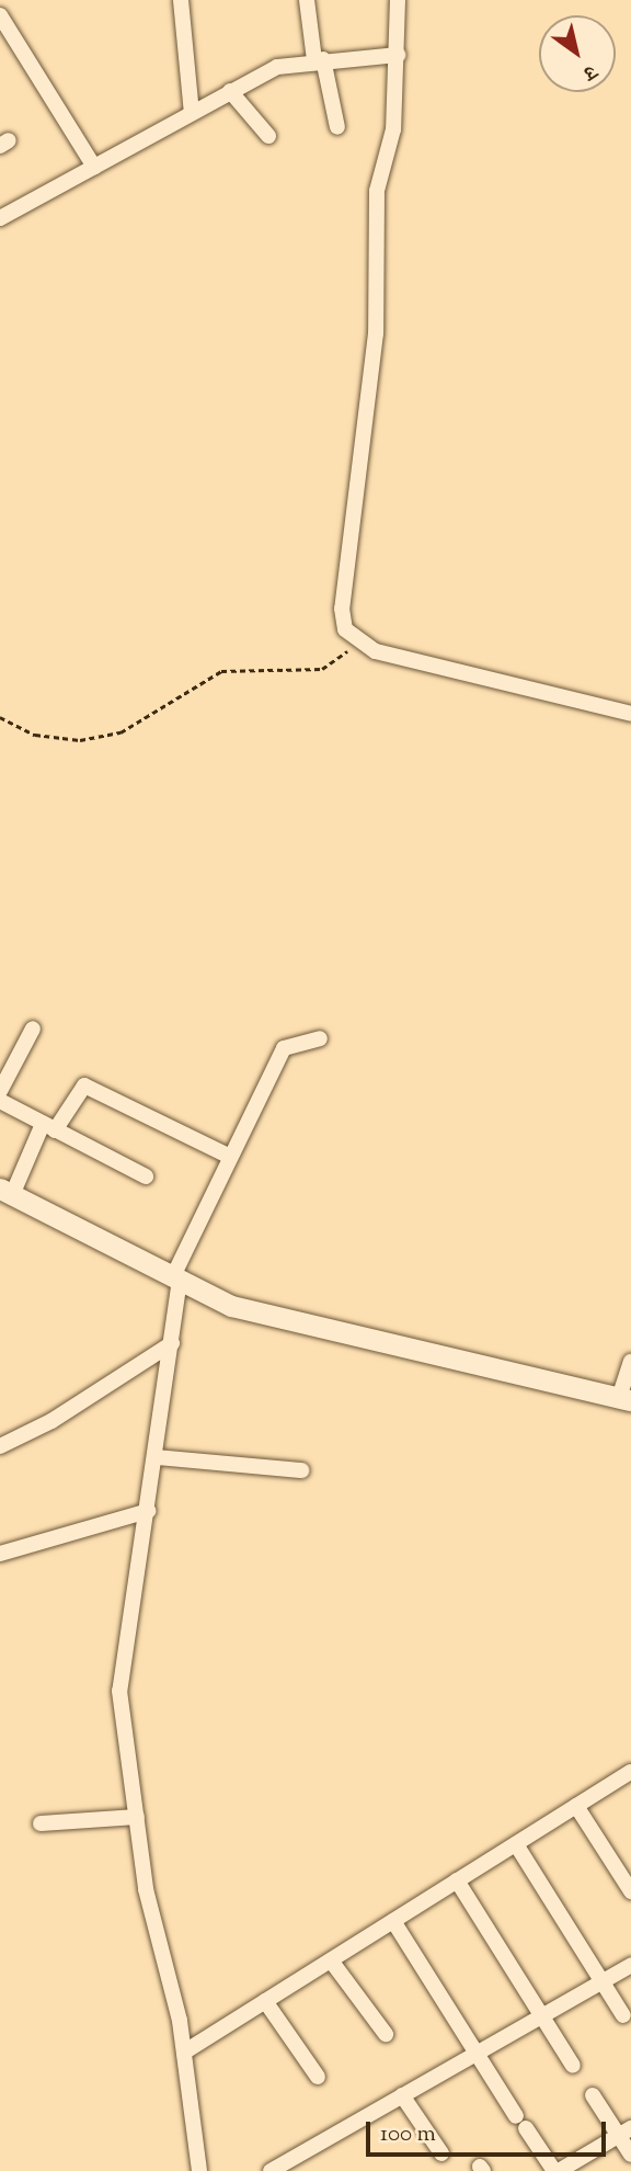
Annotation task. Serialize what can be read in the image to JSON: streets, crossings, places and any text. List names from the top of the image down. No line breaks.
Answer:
{"scale_bar":"100 m","north":"bottom right"}
